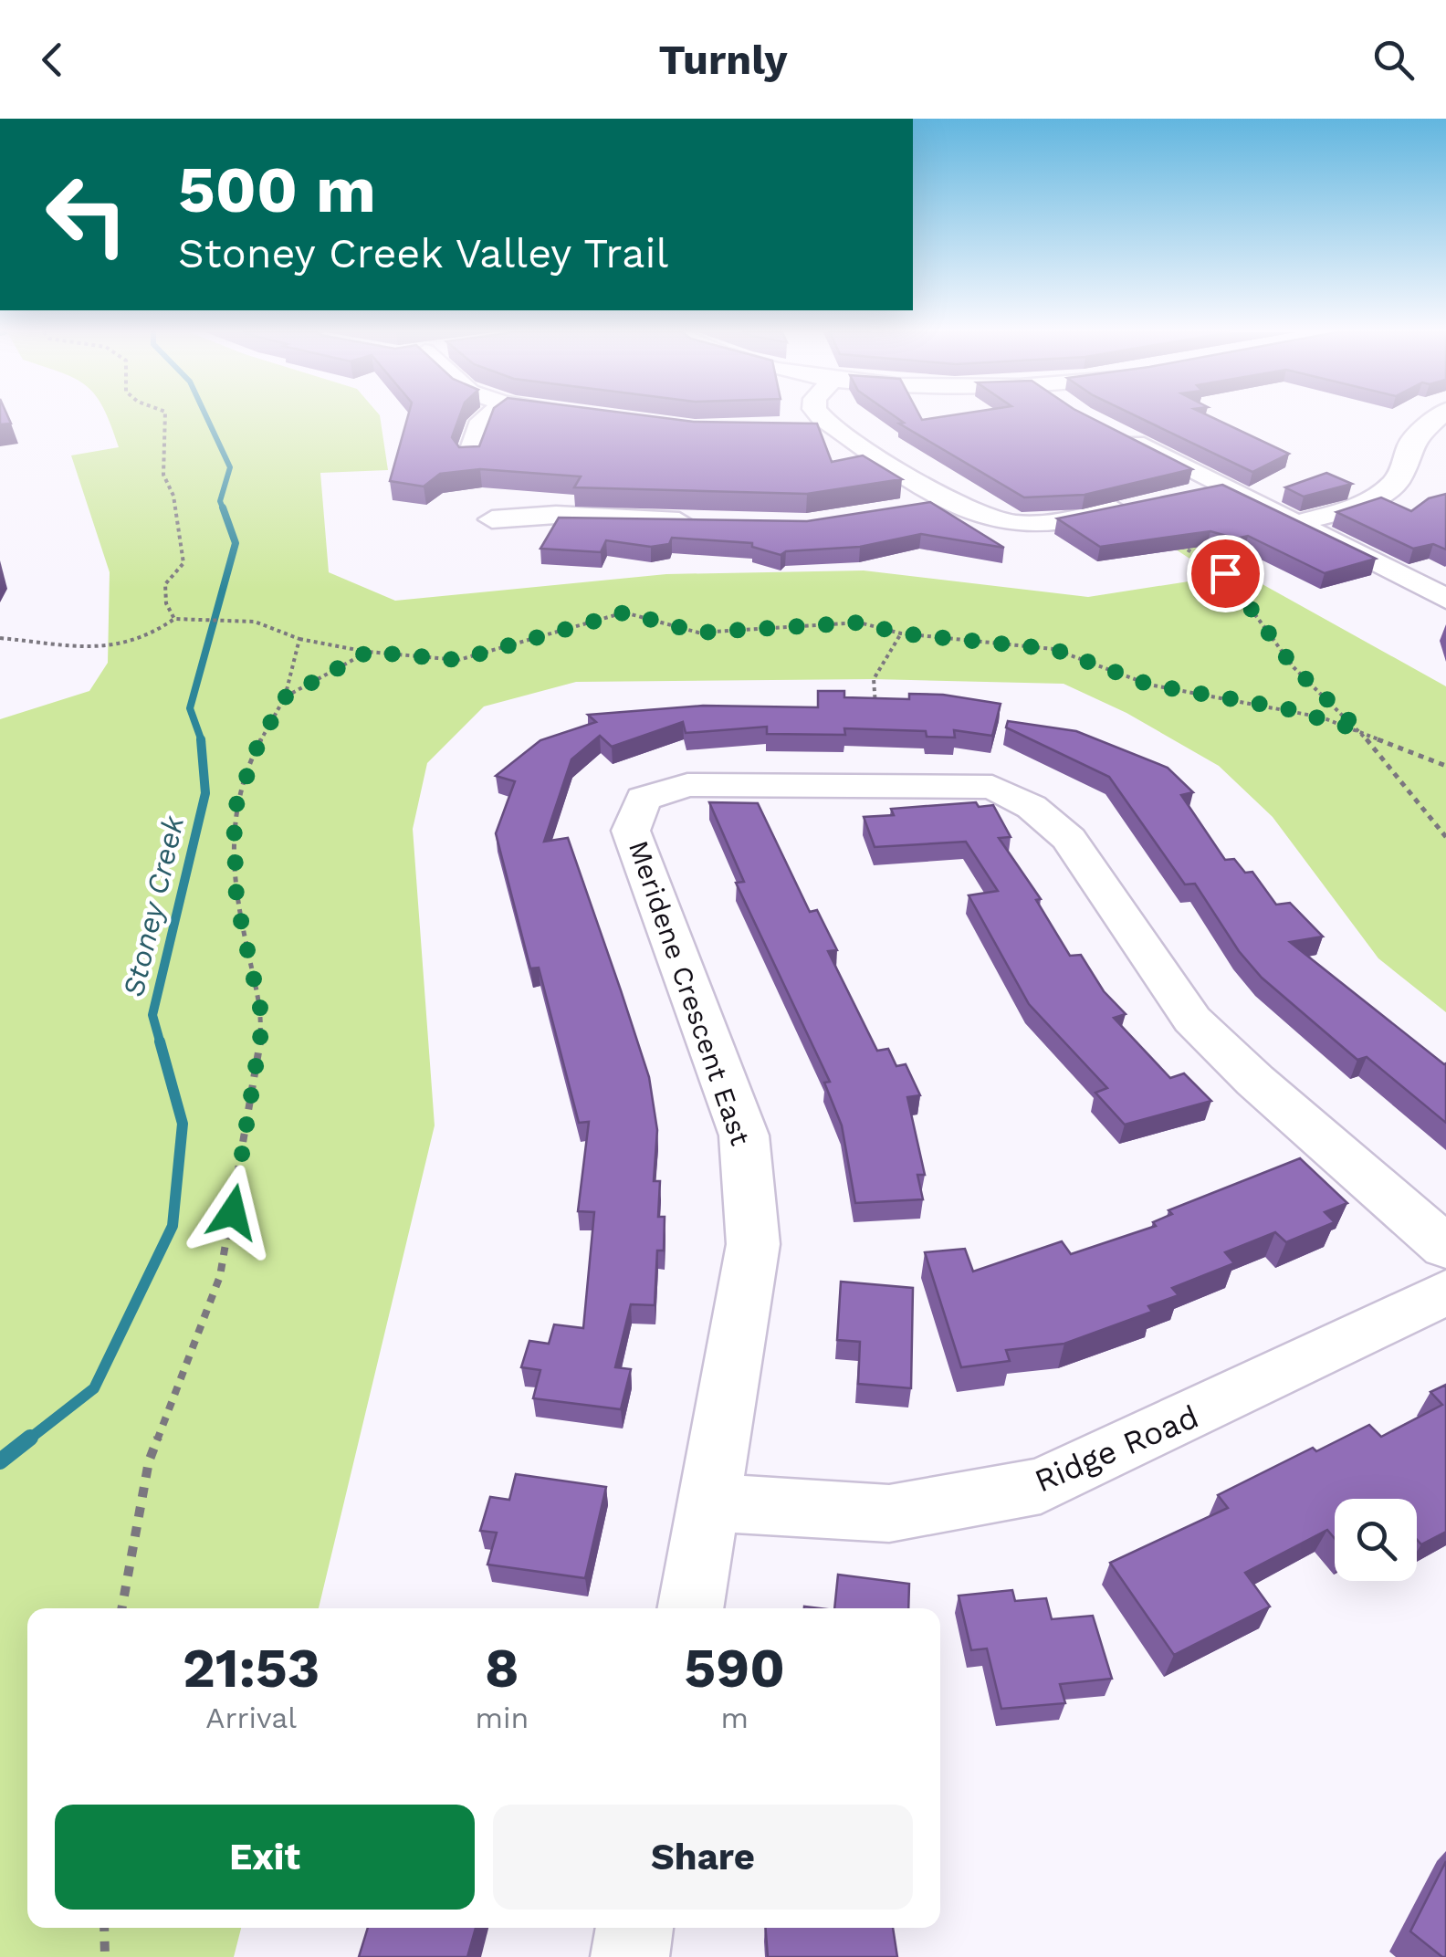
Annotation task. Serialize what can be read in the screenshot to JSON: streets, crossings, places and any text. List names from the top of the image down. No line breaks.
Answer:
{"streets":{"street":["Meridene Crescent East","Ridge Road"]},"crossings":[["Meridene Crescent East","Ridge Road"]],"water":["Stoney Creek"],"page":{"header":"Turnly","turn":["500 m","Stoney Creek Valley Trail"],"eta":["21:53","Arrival","8","min","590","m"],"buttons":["Exit","Share"]}}
